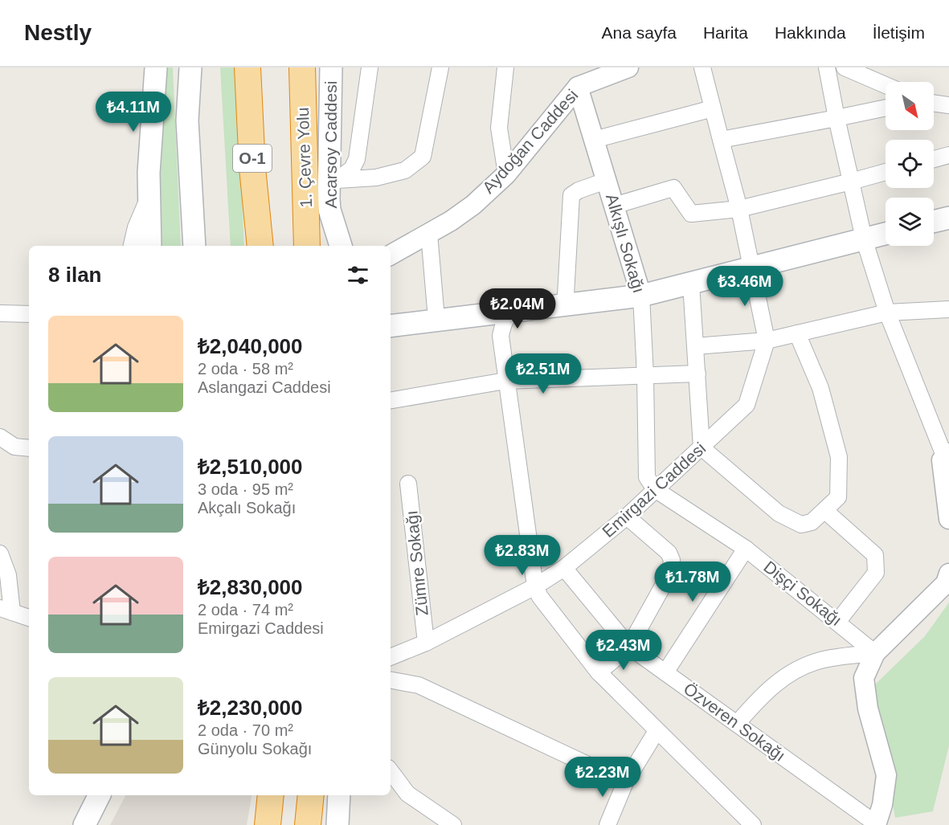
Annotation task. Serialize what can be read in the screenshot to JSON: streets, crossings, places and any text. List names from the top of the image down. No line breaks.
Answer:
{"streets":{"highway":["1. Çevre Yolu","O-1"],"main road":["Acarsoy Caddesi"],"street":["Aydoğan Caddesi","Alkışlı Sokağı","Emirgazi Caddesi","Zümre Sokağı","Dişçi Sokağı","Özveren Sokağı"]},"crossings":[["Aydoğan Caddesi","Alkışlı Sokağı"],["Alkışlı Sokağı","Emirgazi Caddesi"],["Alkışlı Sokağı","Dişçi Sokağı"],["Emirgazi Caddesi","Zümre Sokağı"],["Emirgazi Caddesi","Dişçi Sokağı"],["Emirgazi Caddesi","Özveren Sokağı"]],"north":"bottom right","page":{"header":"Nestly","nav":["Ana sayfa","Harita","Hakkında","İletişim"],"price":["₺4.11M","₺3.46M","₺2.04M","₺2.51M","₺2.83M","₺1.78M","₺2.43M","₺2.23M"],"heading":"8 ilan","list":[{"name":"₺2,040,000","note":"2 oda · 58 m² · Aslangazi Caddesi"},{"name":"₺2,510,000","note":"3 oda · 95 m² · Akçalı Sokağı"},{"name":"₺2,830,000","note":"2 oda · 74 m² · Emirgazi Caddesi"},{"name":"₺2,230,000","note":"2 oda · 70 m² · Günyolu Sokağı"}]}}
